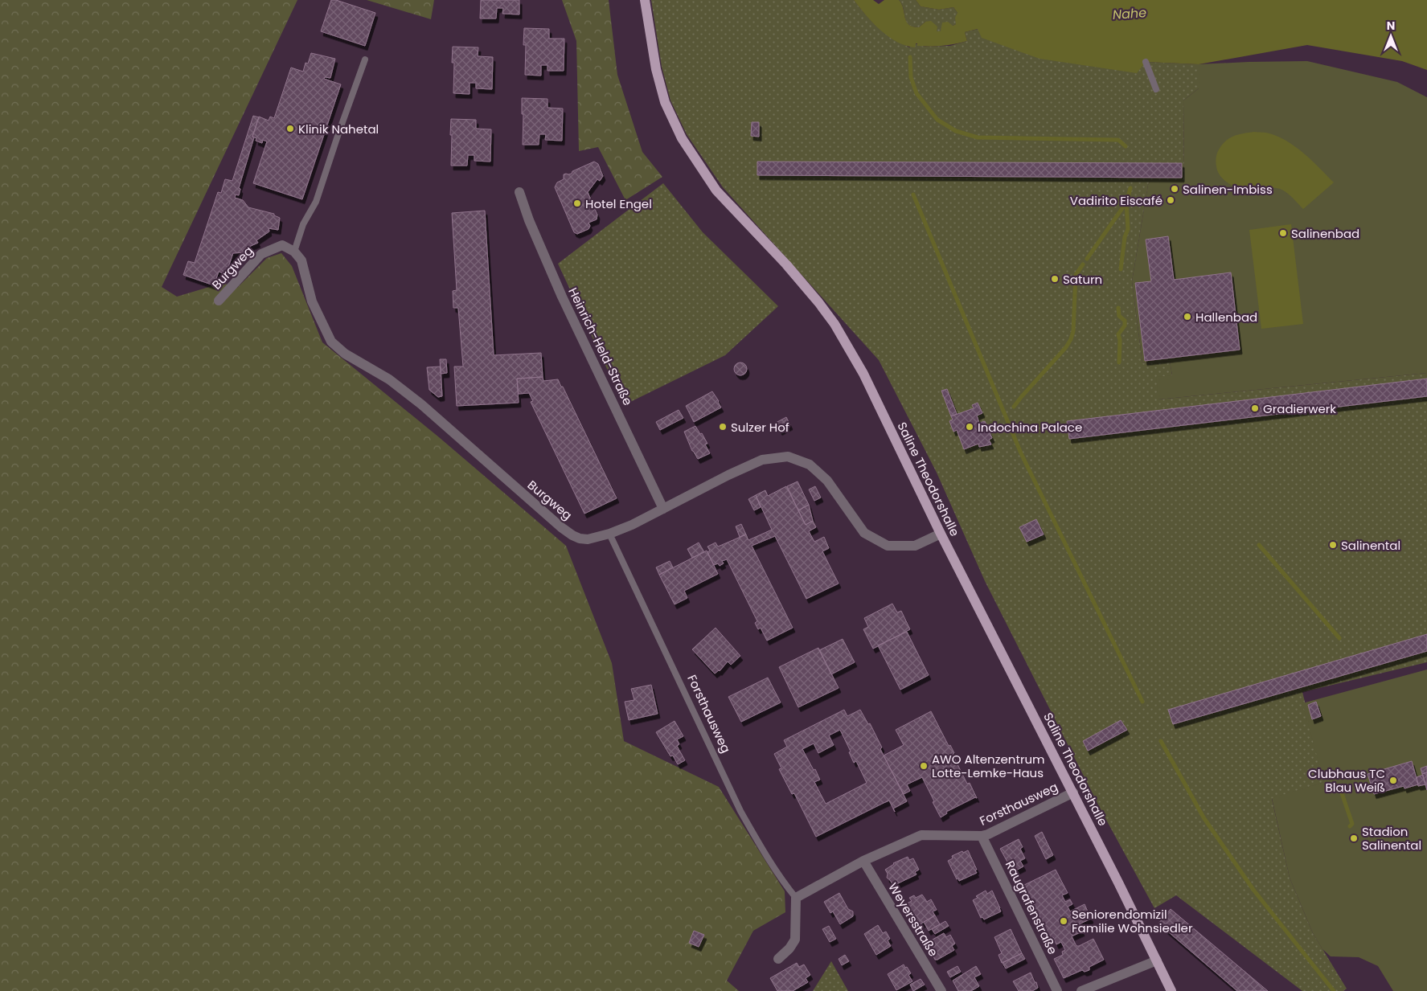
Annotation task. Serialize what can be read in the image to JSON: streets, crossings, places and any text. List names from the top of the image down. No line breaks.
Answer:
{"streets":{"main road":["Saline Theodorshalle"],"street":["Burgweg","Heinrich-Held-Straße","Forsthausweg","Raugrafenstraße","Weyersstraße"]},"crossings":[["Burgweg","Heinrich-Held-Straße"],["Burgweg","Saline Theodorshalle"],["Burgweg","Forsthausweg"],["Saline Theodorshalle","Forsthausweg"],["Forsthausweg","Raugrafenstraße"],["Forsthausweg","Weyersstraße"]],"water":["Nahe"],"places":["Klinik Nahetal","Salinen-Imbiss","Vadirito Eiscafé","Hotel Engel","Salinenbad","Saturn","Hallenbad","Gradierwerk","Sulzer Hof","Indochina Palace","Salinental","AWO Altenzentrum Lotte-Lemke-Haus","Clubhaus TC Blau Weiß","Stadion Salinental","Seniorendomizil Familie Wohnsiedler"],"north":"top"}
